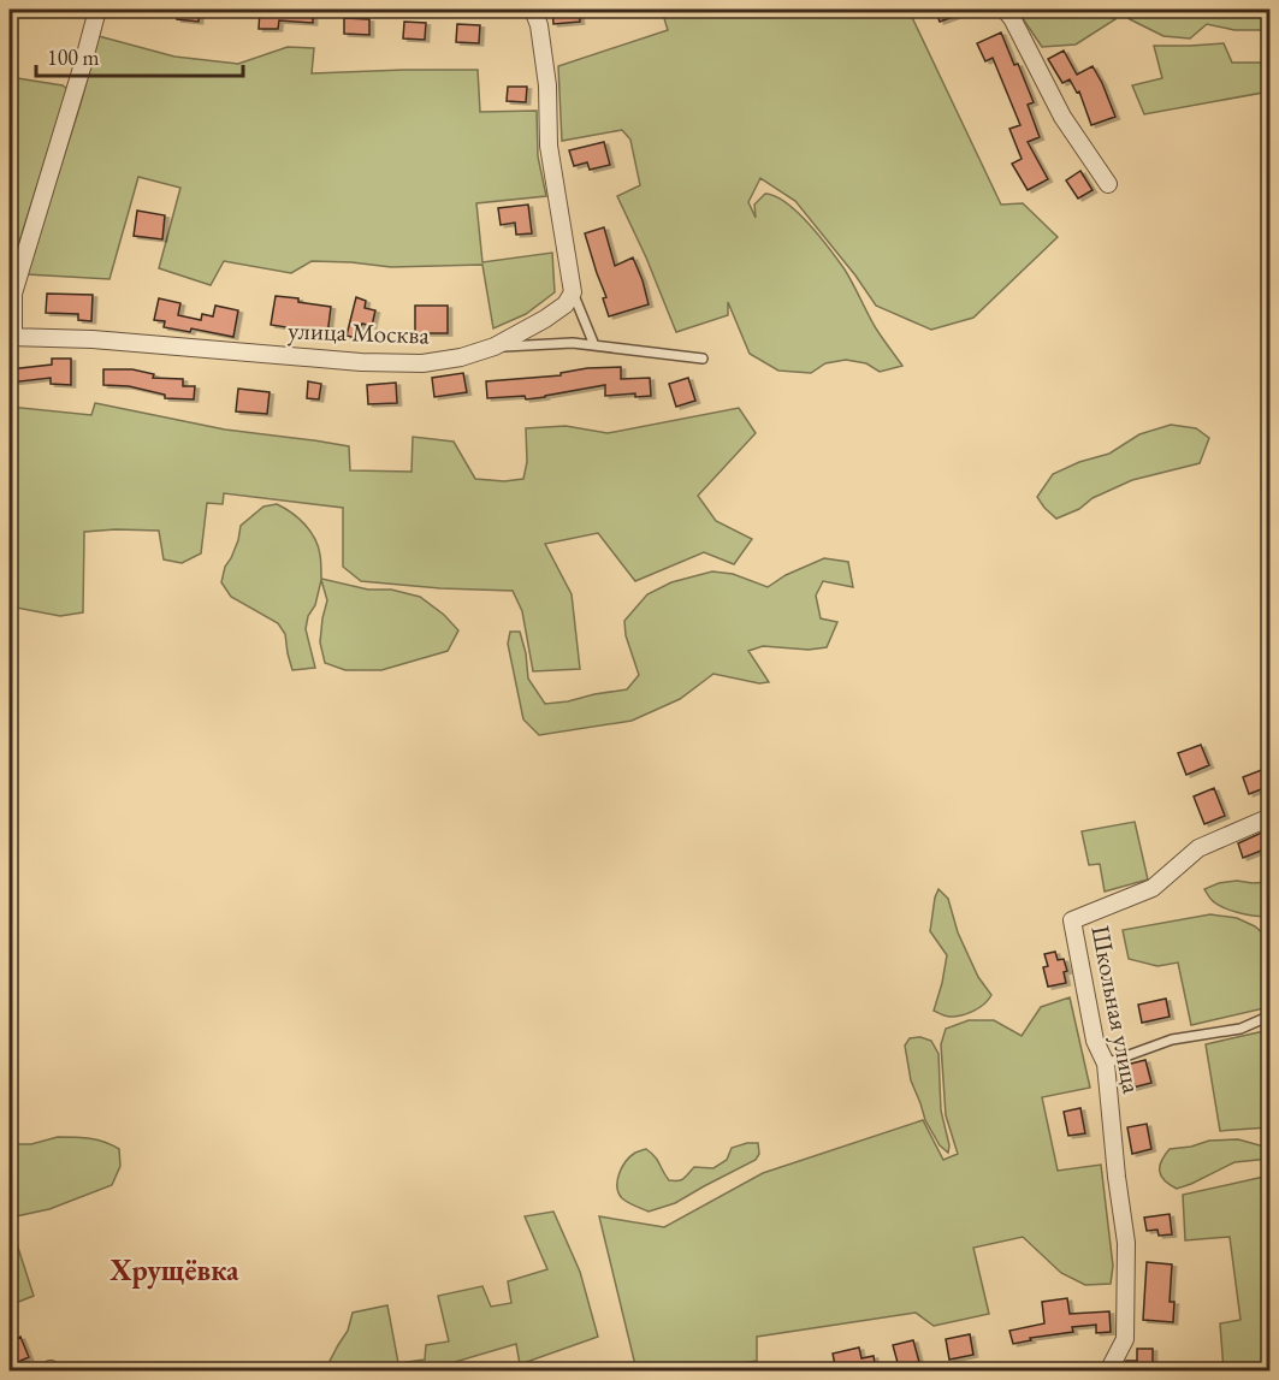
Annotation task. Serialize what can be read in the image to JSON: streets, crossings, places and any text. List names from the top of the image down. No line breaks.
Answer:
{"streets":{"street":["улица Москва","Школьная улица"]},"districts":["Хрущёвка"],"scale_bar":"100 m"}
